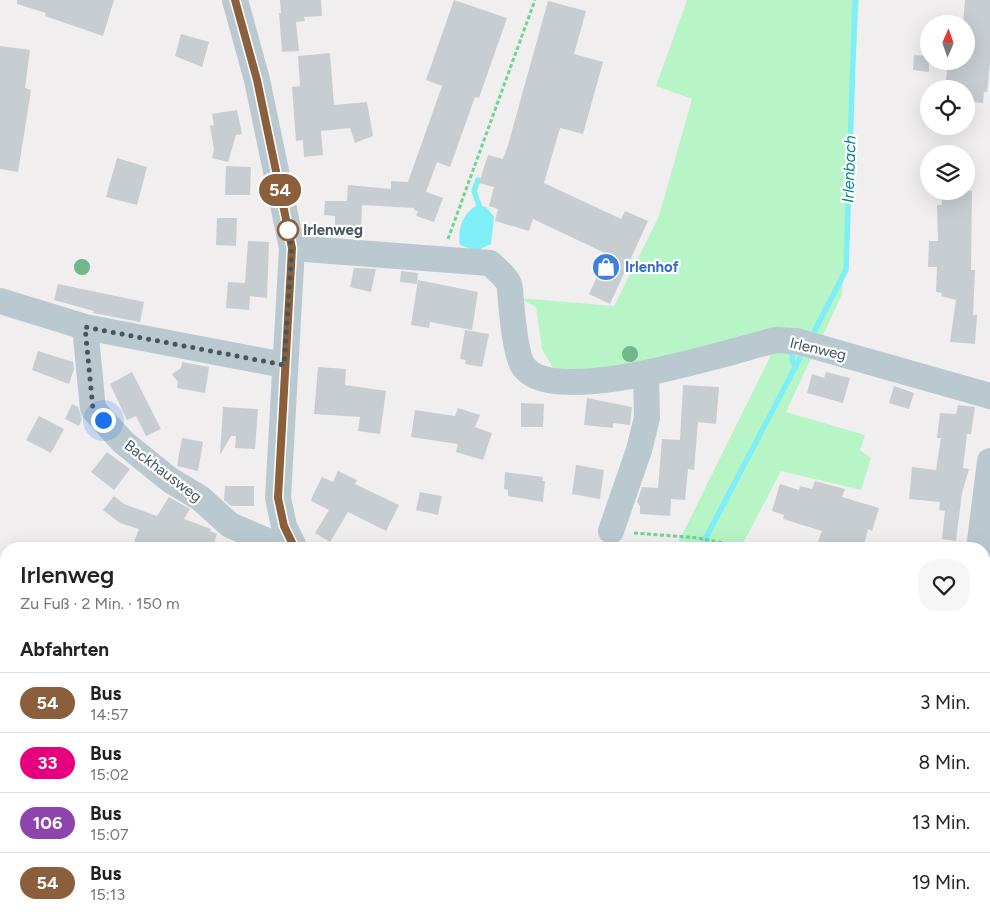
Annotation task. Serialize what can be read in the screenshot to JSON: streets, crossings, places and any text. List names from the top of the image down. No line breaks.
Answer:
{"streets":{"street":["Irlenweg","Backhausweg"]},"water":["Irlenbach"],"places":{"other":["Irlenweg"],"shop":["Irlenhof"]},"lines":["bus line 54"],"north":"top","page":{"on_map":"54","heading":[["Irlenweg","Zu Fuß · 2 Min. · 150 m"],"Abfahrten"],"list":[{"mark":"54","name":"Bus","note":"14:57","value":"3 Min."},{"mark":"33","name":"Bus","note":"15:02","value":"8 Min."},{"mark":"106","name":"Bus","note":"15:07","value":"13 Min."},{"mark":"54","name":"Bus","note":"15:13","value":"19 Min."}]}}
